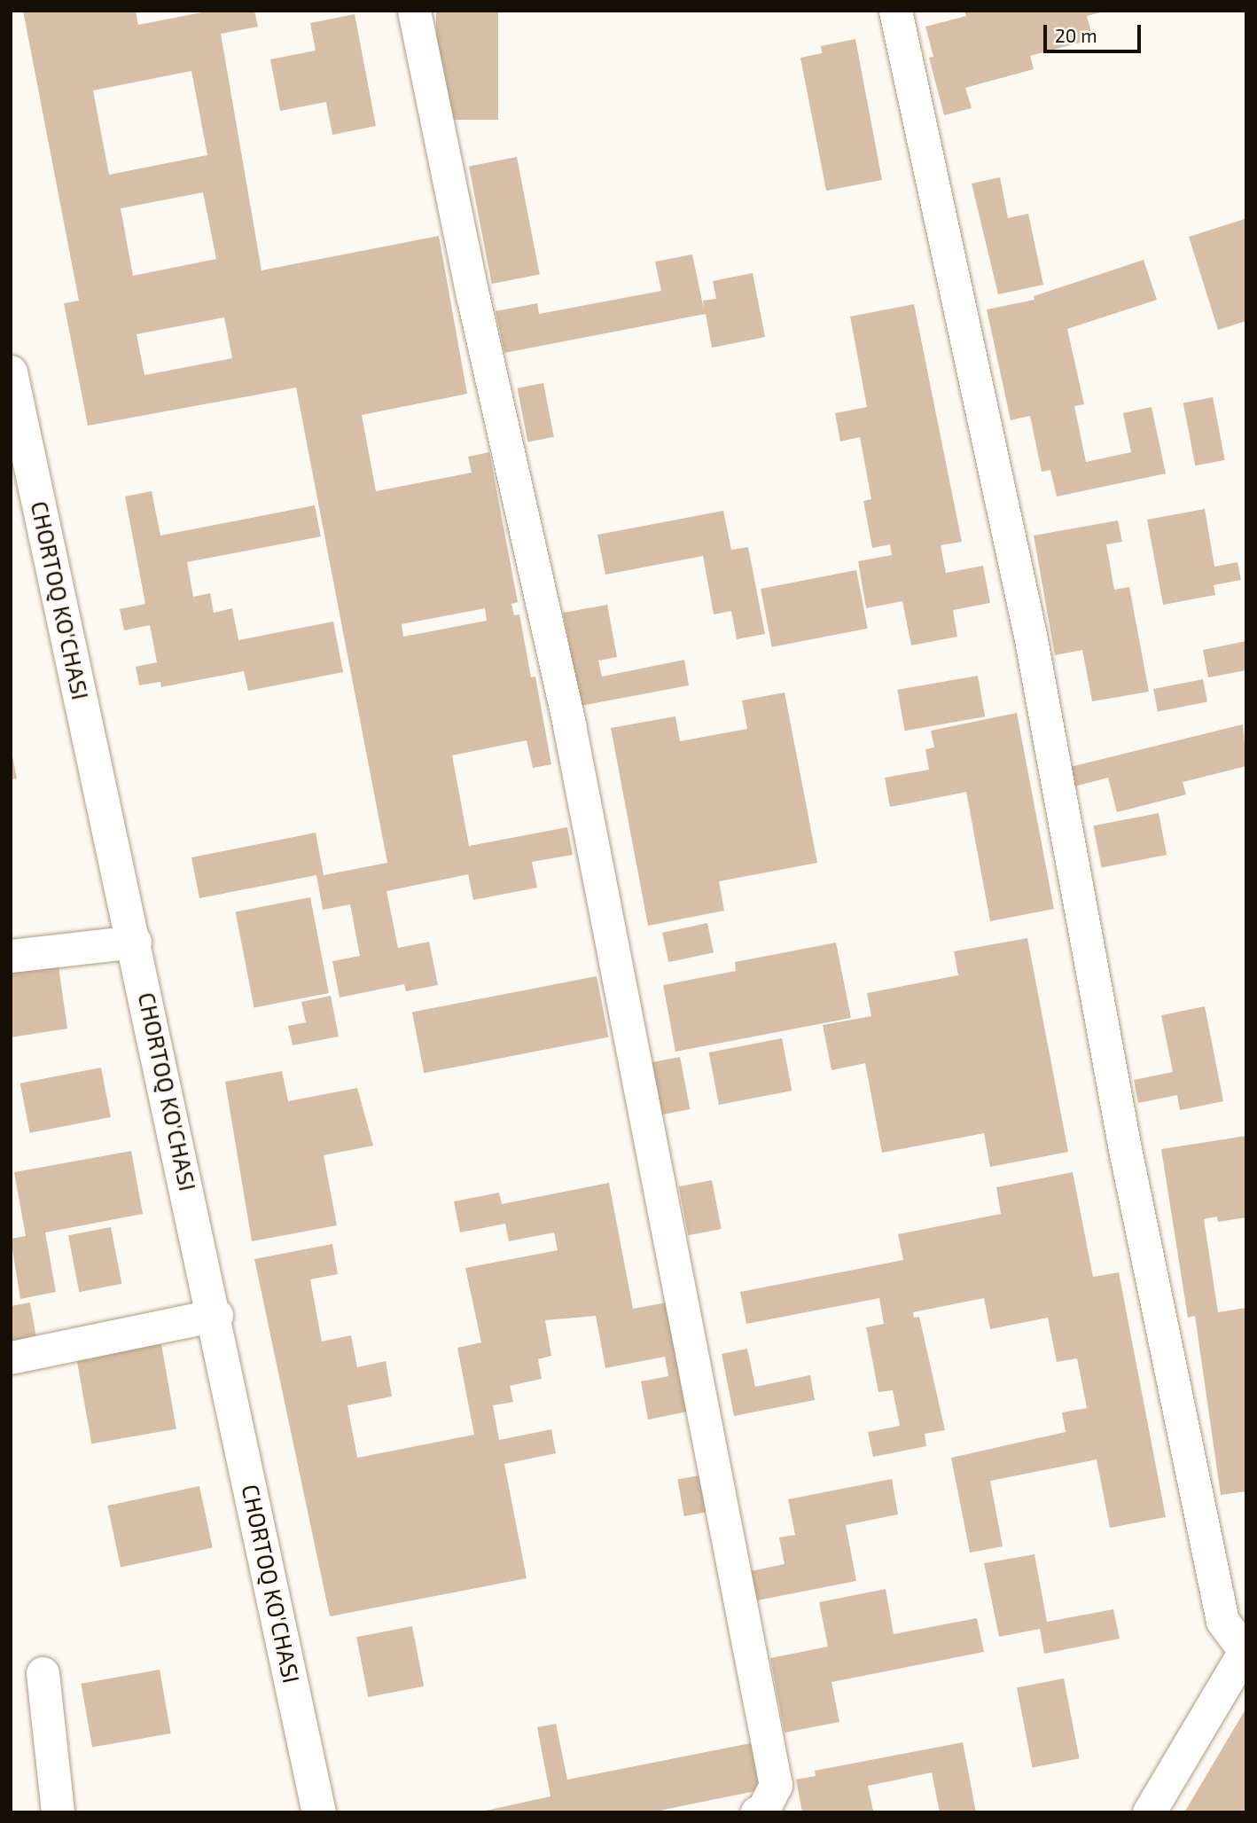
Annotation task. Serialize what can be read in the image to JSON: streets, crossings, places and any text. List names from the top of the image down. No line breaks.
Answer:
{"streets":{"street":["CHORTOQ KO'CHASI"]},"scale_bar":"20 m"}
